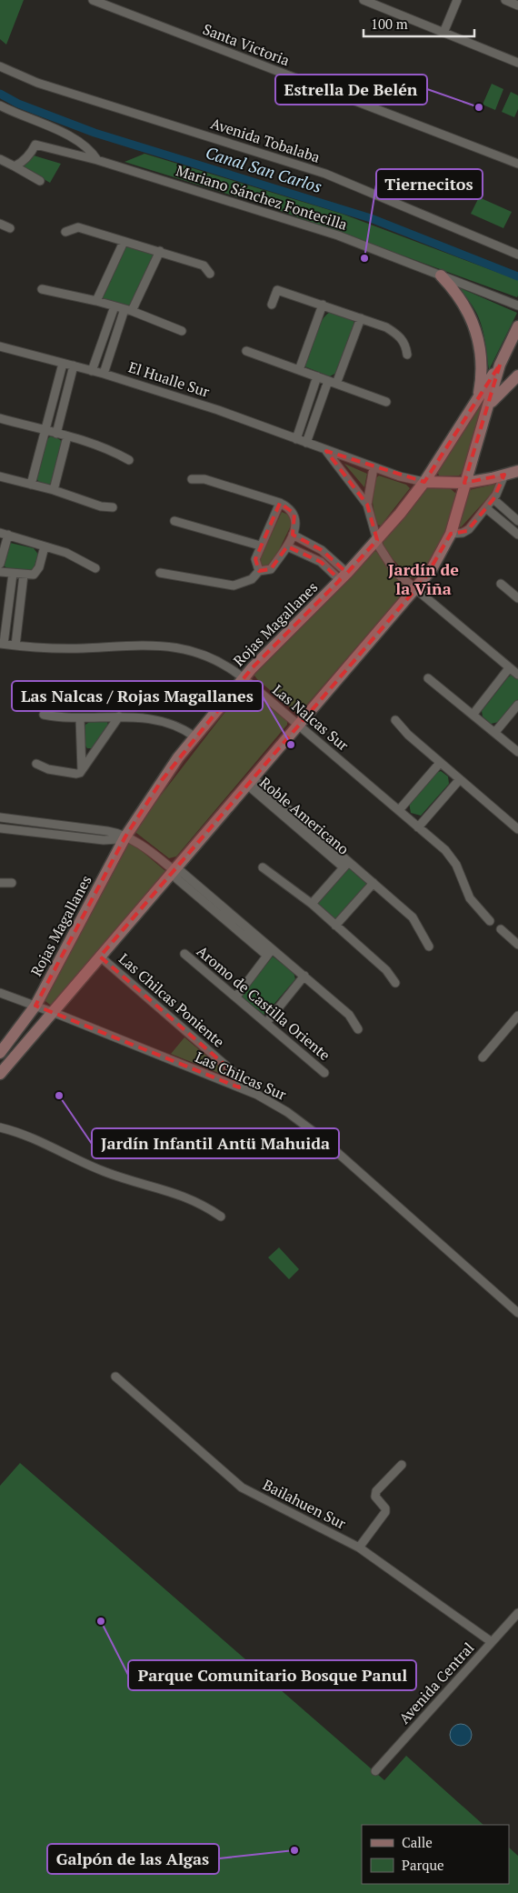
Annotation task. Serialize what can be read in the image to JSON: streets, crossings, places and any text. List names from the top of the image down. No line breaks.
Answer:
{"streets":{"street":["Santa Victoria","Avenida Tobalaba","Mariano Sánchez Fontecilla","El Hualle Sur","Rojas Magallanes","Las Nalcas Sur","Roble Americano","Las Chilcas Poniente","Aromo de Castilla Oriente","Las Chilcas Sur","Bailahuen Sur","Avenida Central"]},"crossings":[["El Hualle Sur","Rojas Magallanes"],["Rojas Magallanes","Las Nalcas Sur"],["Rojas Magallanes","Roble Americano"],["Rojas Magallanes","Las Chilcas Poniente"],["Rojas Magallanes","Las Chilcas Sur"],["Las Chilcas Poniente","Las Chilcas Sur"],["Bailahuen Sur","Avenida Central"]],"districts":["Jardín de la Viña"],"water":["Canal San Carlos"],"places":["Estrella De Belén","Tiernecitos","Las Nalcas / Rojas Magallanes","Jardín Infantil Antü Mahuida","Parque Comunitario Bosque Panul","Galpón de las Algas"],"legend":["Calle","Parque"],"scale_bar":"100 m"}
